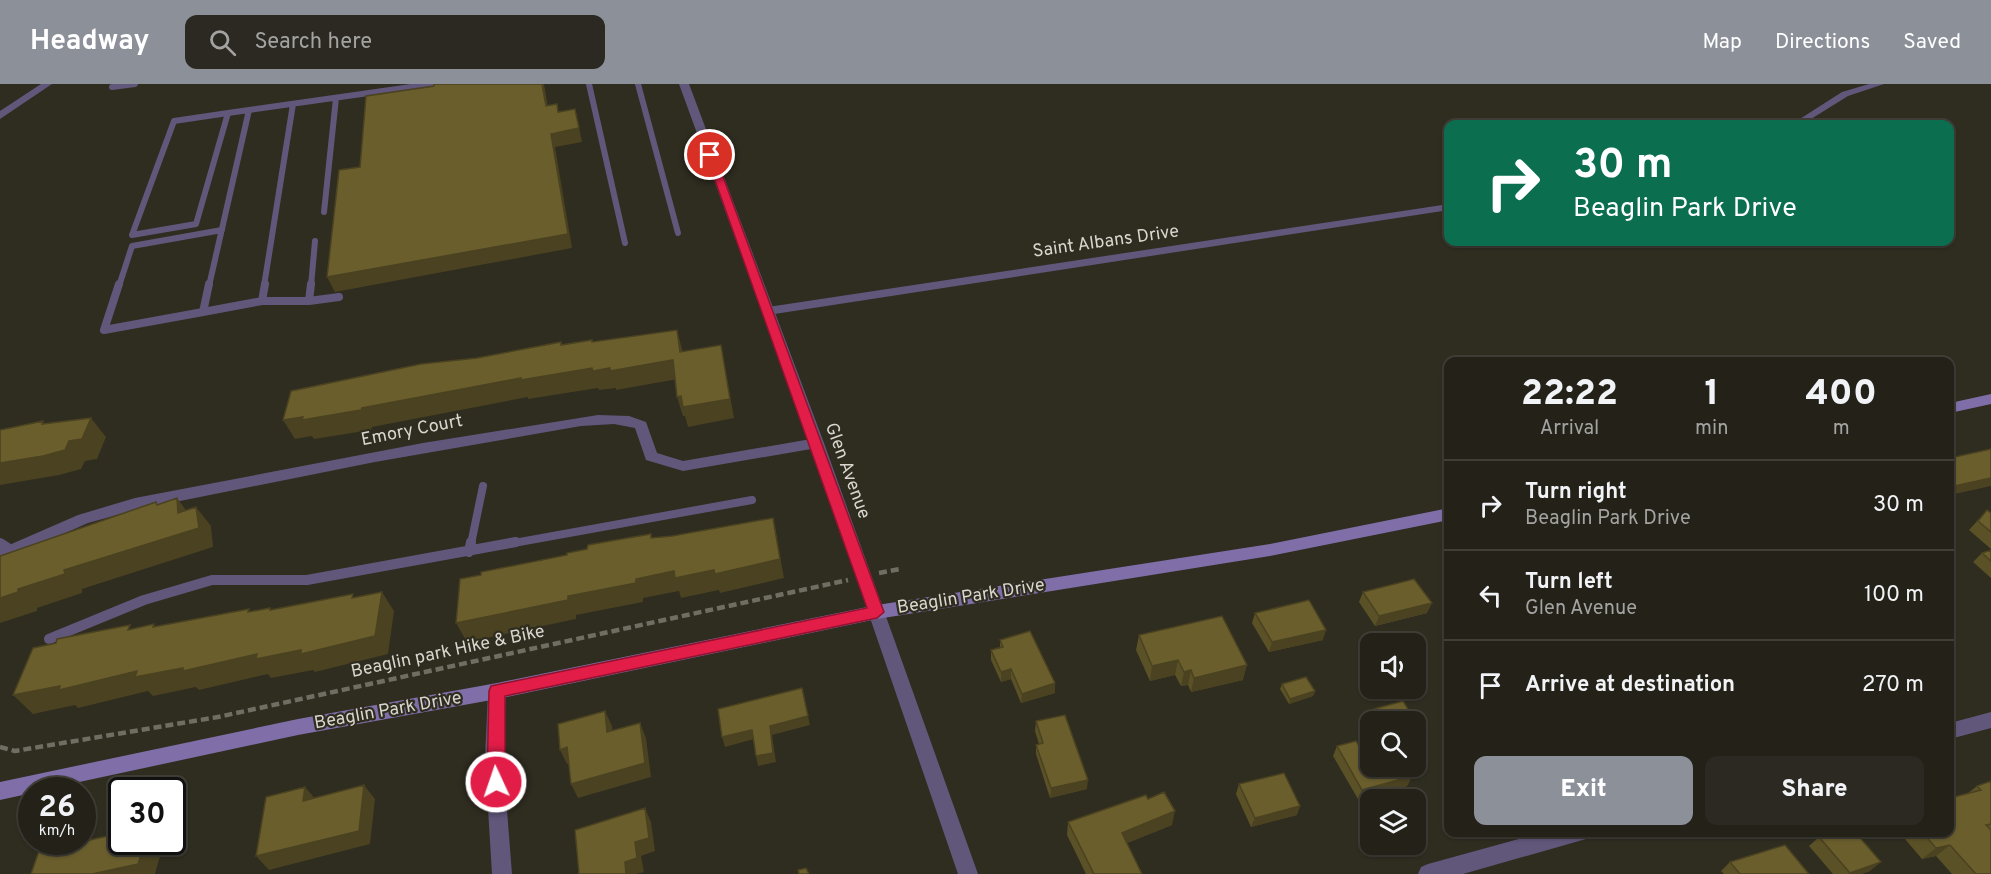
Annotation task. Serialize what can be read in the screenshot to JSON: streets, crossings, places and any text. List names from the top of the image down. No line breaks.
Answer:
{"streets":{"main road":["Beaglin Park Drive"],"street":["Saint Albans Drive","Emory Court","Glen Avenue"],"path":["Beaglin park Hike & Bike"]},"crossings":[["Saint Albans Drive","Glen Avenue"],["Emory Court","Glen Avenue"],["Glen Avenue","Beaglin Park Drive"],["Glen Avenue","Beaglin park Hike & Bike"]],"page":{"header":"Headway","search":"Search here","nav":["Map","Directions","Saved"],"turn":["30 m","Beaglin Park Drive"],"eta":["22:22","Arrival","1","min","400","m"],"list":[{"name":"Turn right","note":"Beaglin Park Drive","value":"30 m"},{"name":"Turn left","note":"Glen Avenue","value":"100 m"},{"name":"Arrive at destination","value":"270 m"}],"buttons":["Exit","Share"],"speed":"26 km/h","limit":"30"}}
